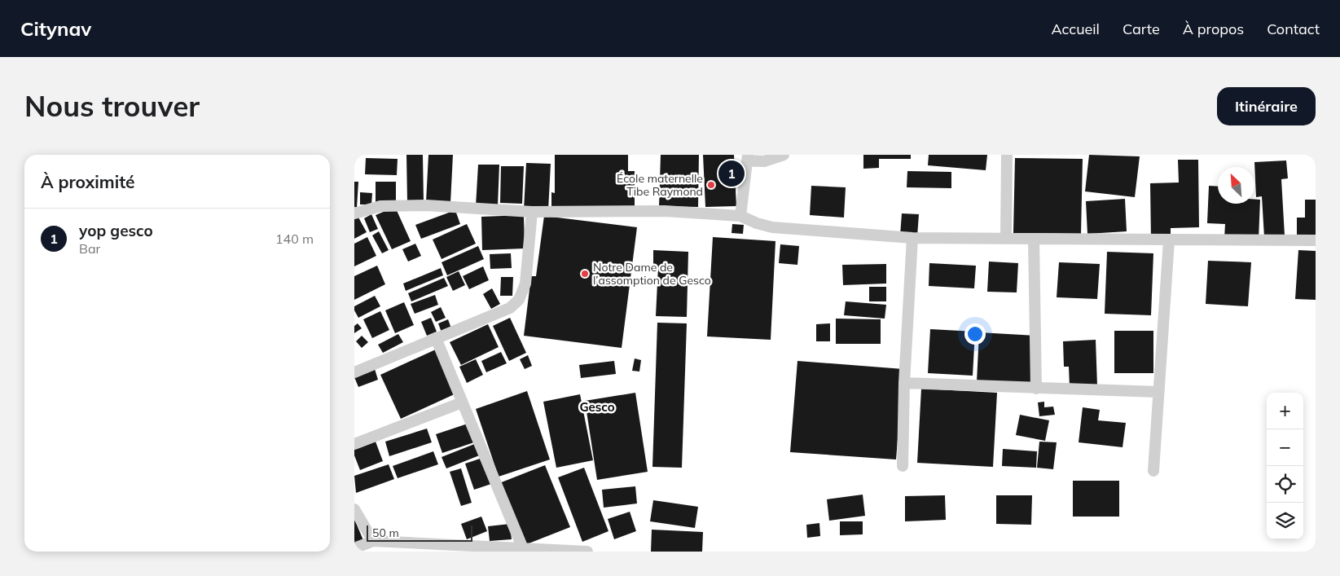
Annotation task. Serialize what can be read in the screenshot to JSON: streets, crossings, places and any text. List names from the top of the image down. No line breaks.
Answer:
{"districts":["Gesco"],"places":["École maternelle Tibe Raymond","Notre Dame de l’assomption de Gesco"],"scale_bar":"50 m","north":"top left","page":{"header":"Citynav","nav":["Accueil","Carte","À propos","Contact"],"buttons":"Itinéraire","title":"Nous trouver","heading":"À proximité","pins":"1","list":[{"mark":"1","name":"yop gesco","note":"Bar","value":"140 m"}],"map_buttons":["+","−"],"scale":"50 m"}}
